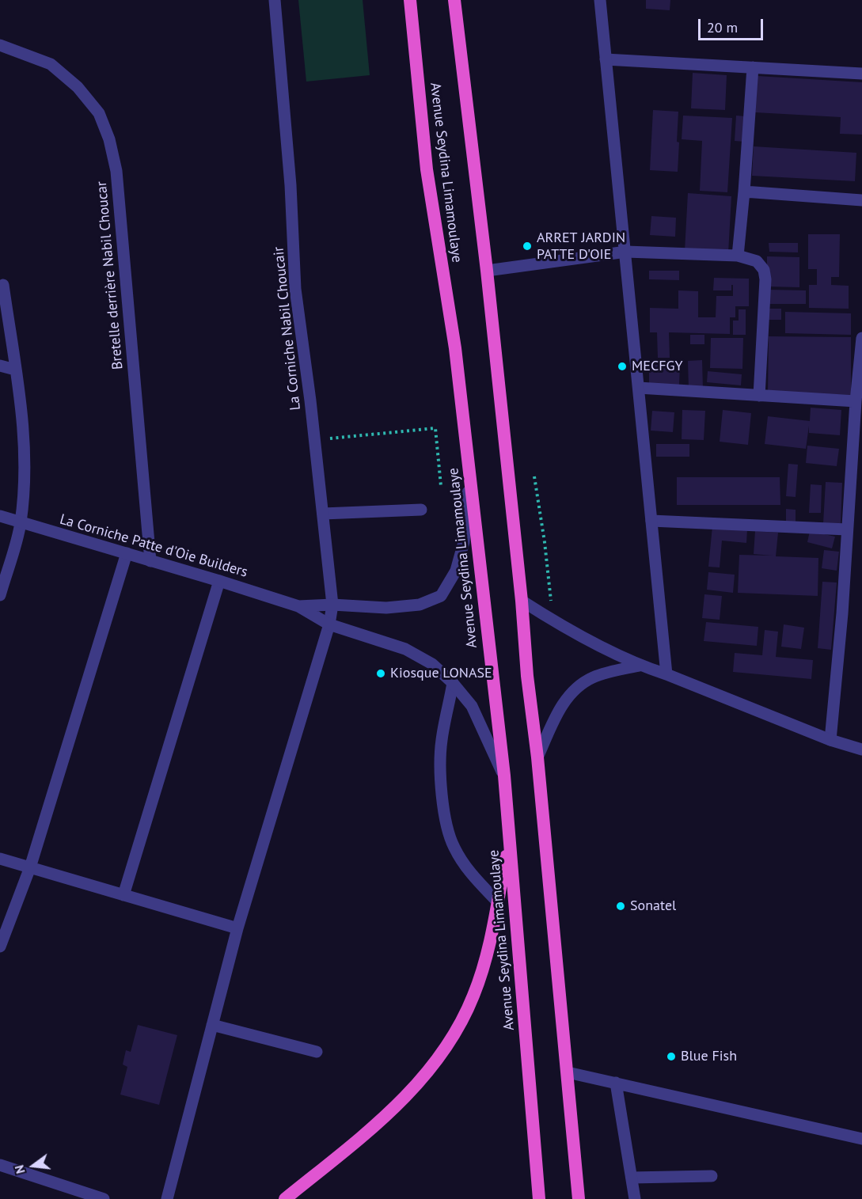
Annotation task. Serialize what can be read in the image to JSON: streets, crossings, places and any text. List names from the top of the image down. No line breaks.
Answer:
{"streets":{"highway":["Avenue Seydina Limamoulaye"],"street":["Bretelle derrière Nabil Choucar","La Corniche Nabil Choucair","La Corniche Patte d'Oie Builders"]},"crossings":[["Bretelle derrière Nabil Choucar","La Corniche Patte d'Oie Builders"]],"places":["ARRET JARDIN PATTE D'OIE","MECFGY","Kiosque LONASE","Sonatel","Blue Fish"],"scale_bar":"20 m","north":"left"}
